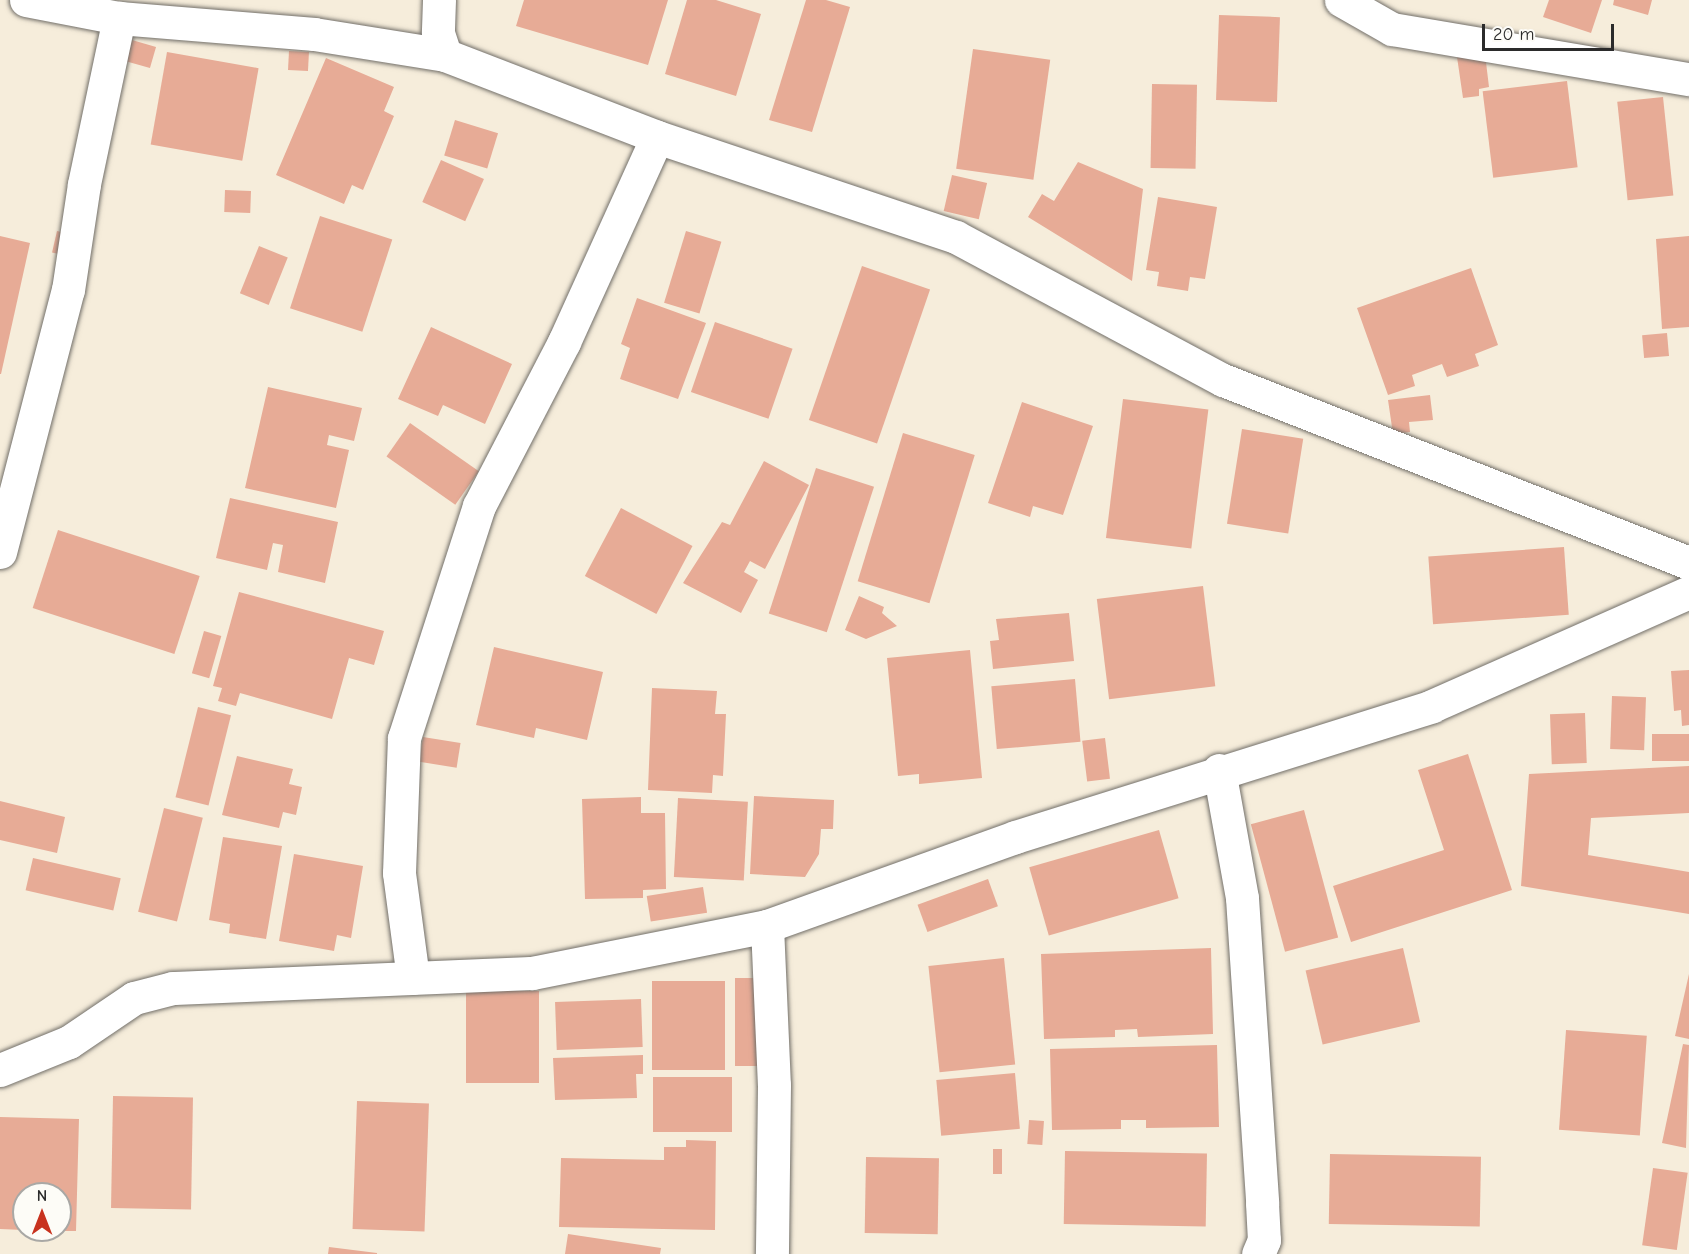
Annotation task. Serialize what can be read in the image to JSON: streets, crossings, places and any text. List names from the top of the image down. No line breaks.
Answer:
{"scale_bar":"20 m","north":"top"}
